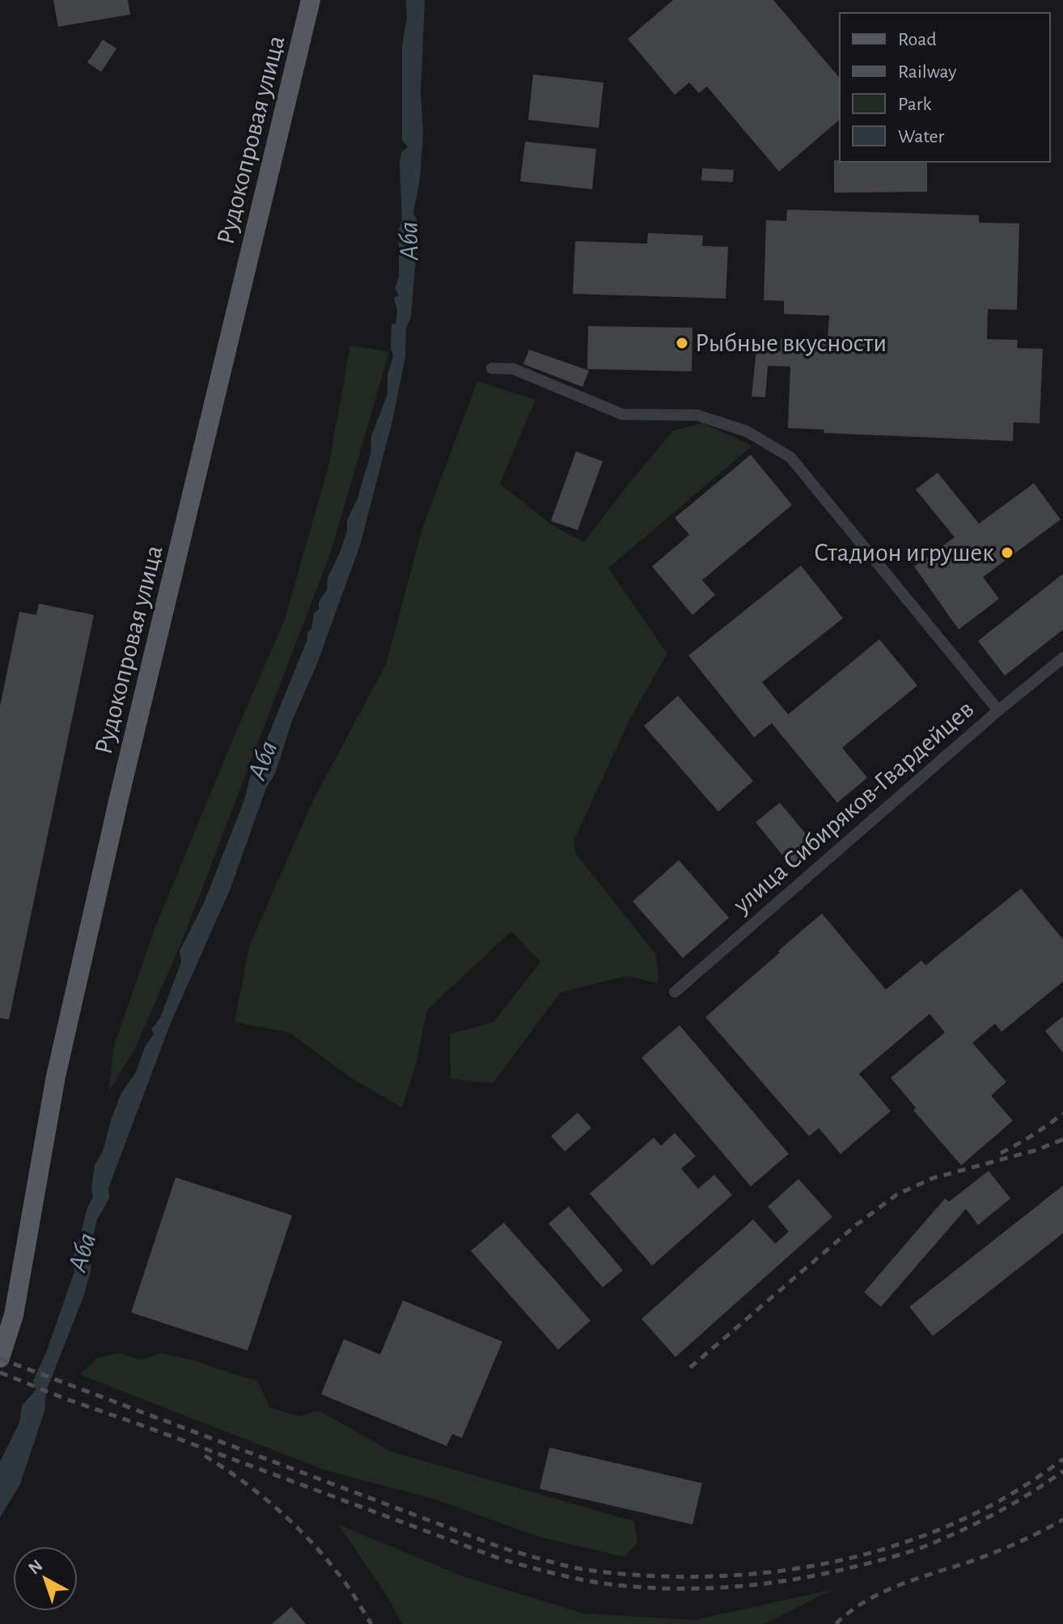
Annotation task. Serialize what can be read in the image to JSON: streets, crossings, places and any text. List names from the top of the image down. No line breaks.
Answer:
{"streets":{"main road":["Рудокопровая улица"],"street":["улица Сибиряков-Гвардейцев"]},"water":["Аба"],"places":["Рыбные вкусности","Стадион игрушек"],"legend":["Road","Railway","Park","Water"],"north":"top left"}
